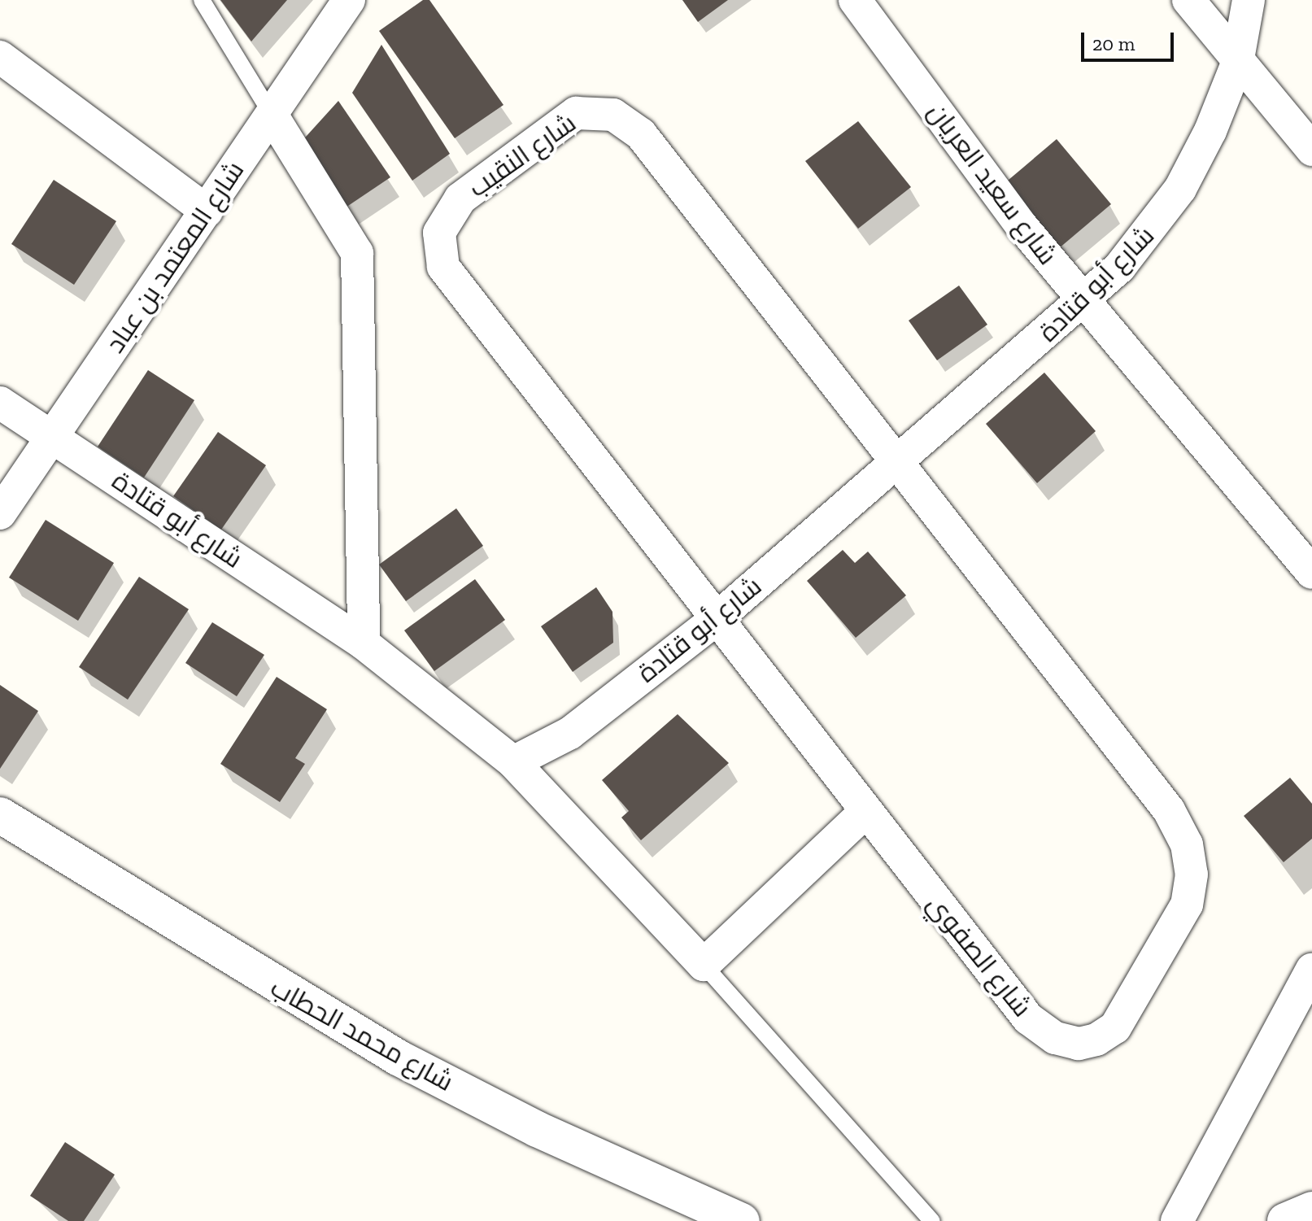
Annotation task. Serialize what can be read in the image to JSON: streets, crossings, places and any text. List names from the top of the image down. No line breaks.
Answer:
{"streets":{"street":["شارع النقيب","شارع سعيد العريان","شارع المعتمد بن عباد","شارع أبو قتادة","شارع الصفوي","شارع محمد الحطاب"]},"crossings":[["شارع النقيب","شارع أبو قتادة"],["شارع النقيب","شارع الصفوي"],["شارع سعيد العريان","شارع أبو قتادة"],["شارع المعتمد بن عباد","شارع أبو قتادة"],["شارع أبو قتادة","شارع الصفوي"]],"scale_bar":"20 m"}
